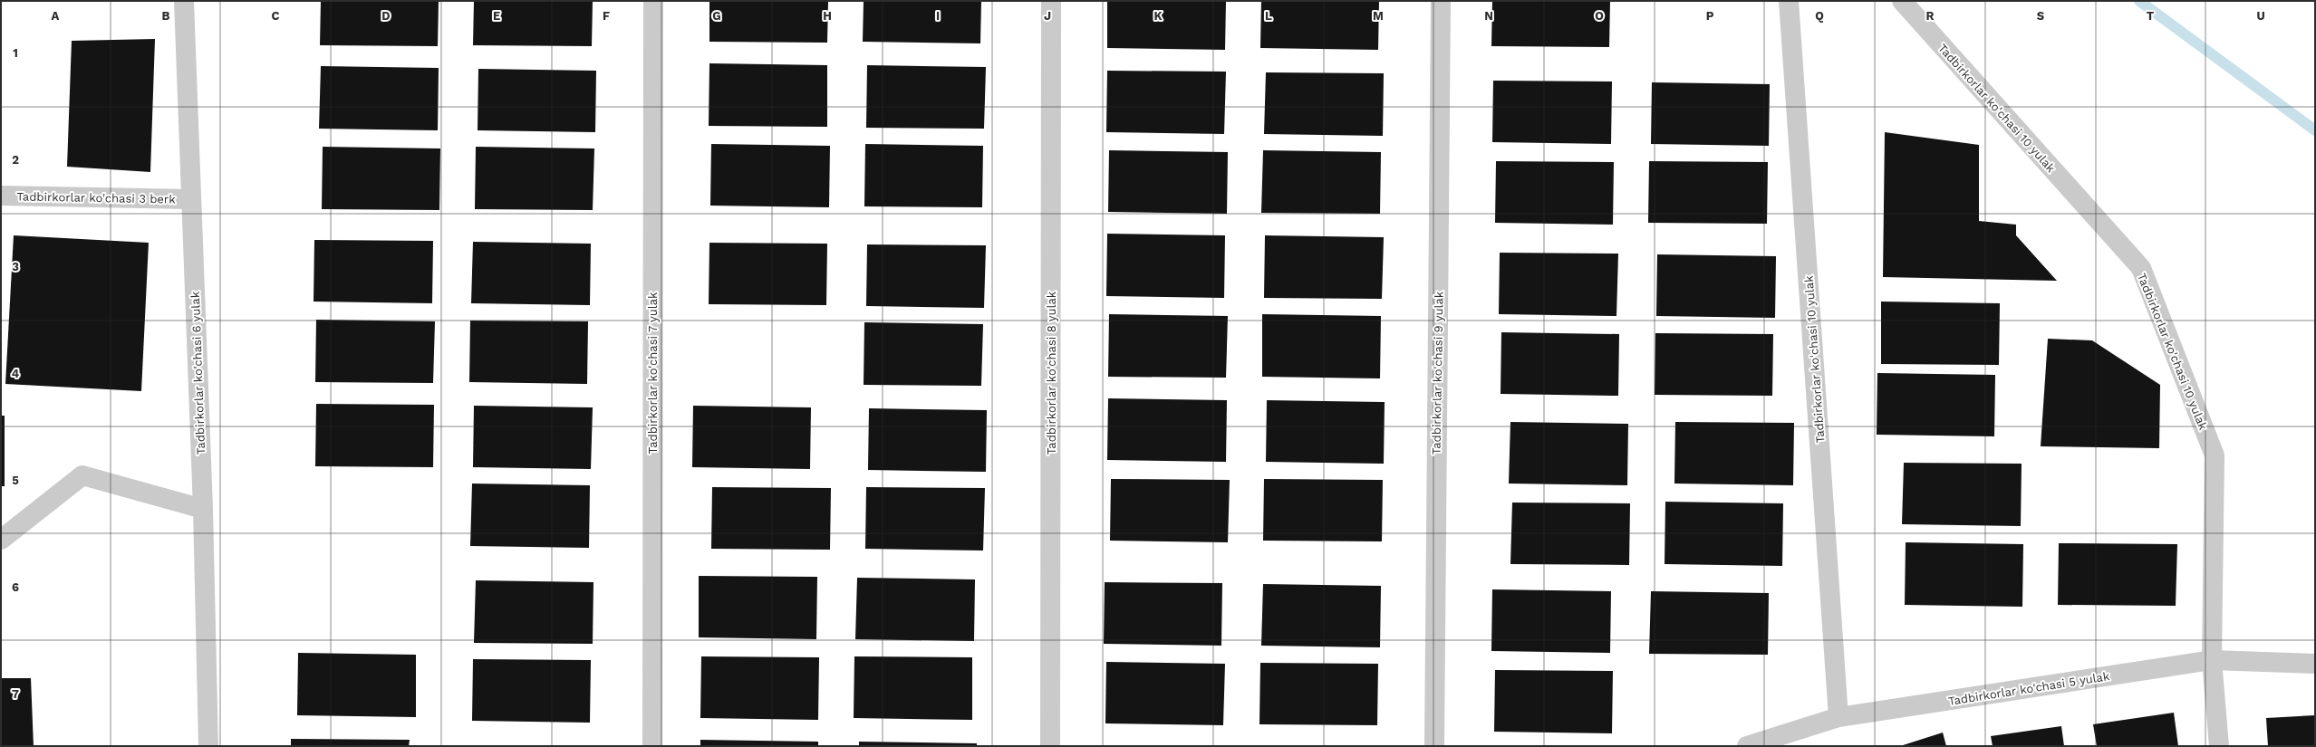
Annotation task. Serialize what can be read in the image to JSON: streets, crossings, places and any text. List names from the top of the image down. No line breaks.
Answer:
{"streets":{"street":["Tadbirkorlar ko'chasi 10 yulak","Tadbirkorlar ko'chasi 3 berk","Tadbirkorlar ko'chasi 6 yulak","Tadbirkorlar ko'chasi 7 yulak","Tadbirkorlar ko'chasi 8 yulak","Tadbirkorlar ko'chasi 9 yulak","Tadbirkorlar ko'chasi 5 yulak"]},"crossings":[["Tadbirkorlar ko'chasi 10 yulak","Tadbirkorlar ko'chasi 5 yulak"],["Tadbirkorlar ko'chasi 3 berk","Tadbirkorlar ko'chasi 6 yulak"]],"grid":{"columns":["A","B","C","D","E","F","G","H","I","J","K","L","M","N","O","P","Q","R","S","T","U"],"rows":["1","2","3","4","5","6","7"]}}
